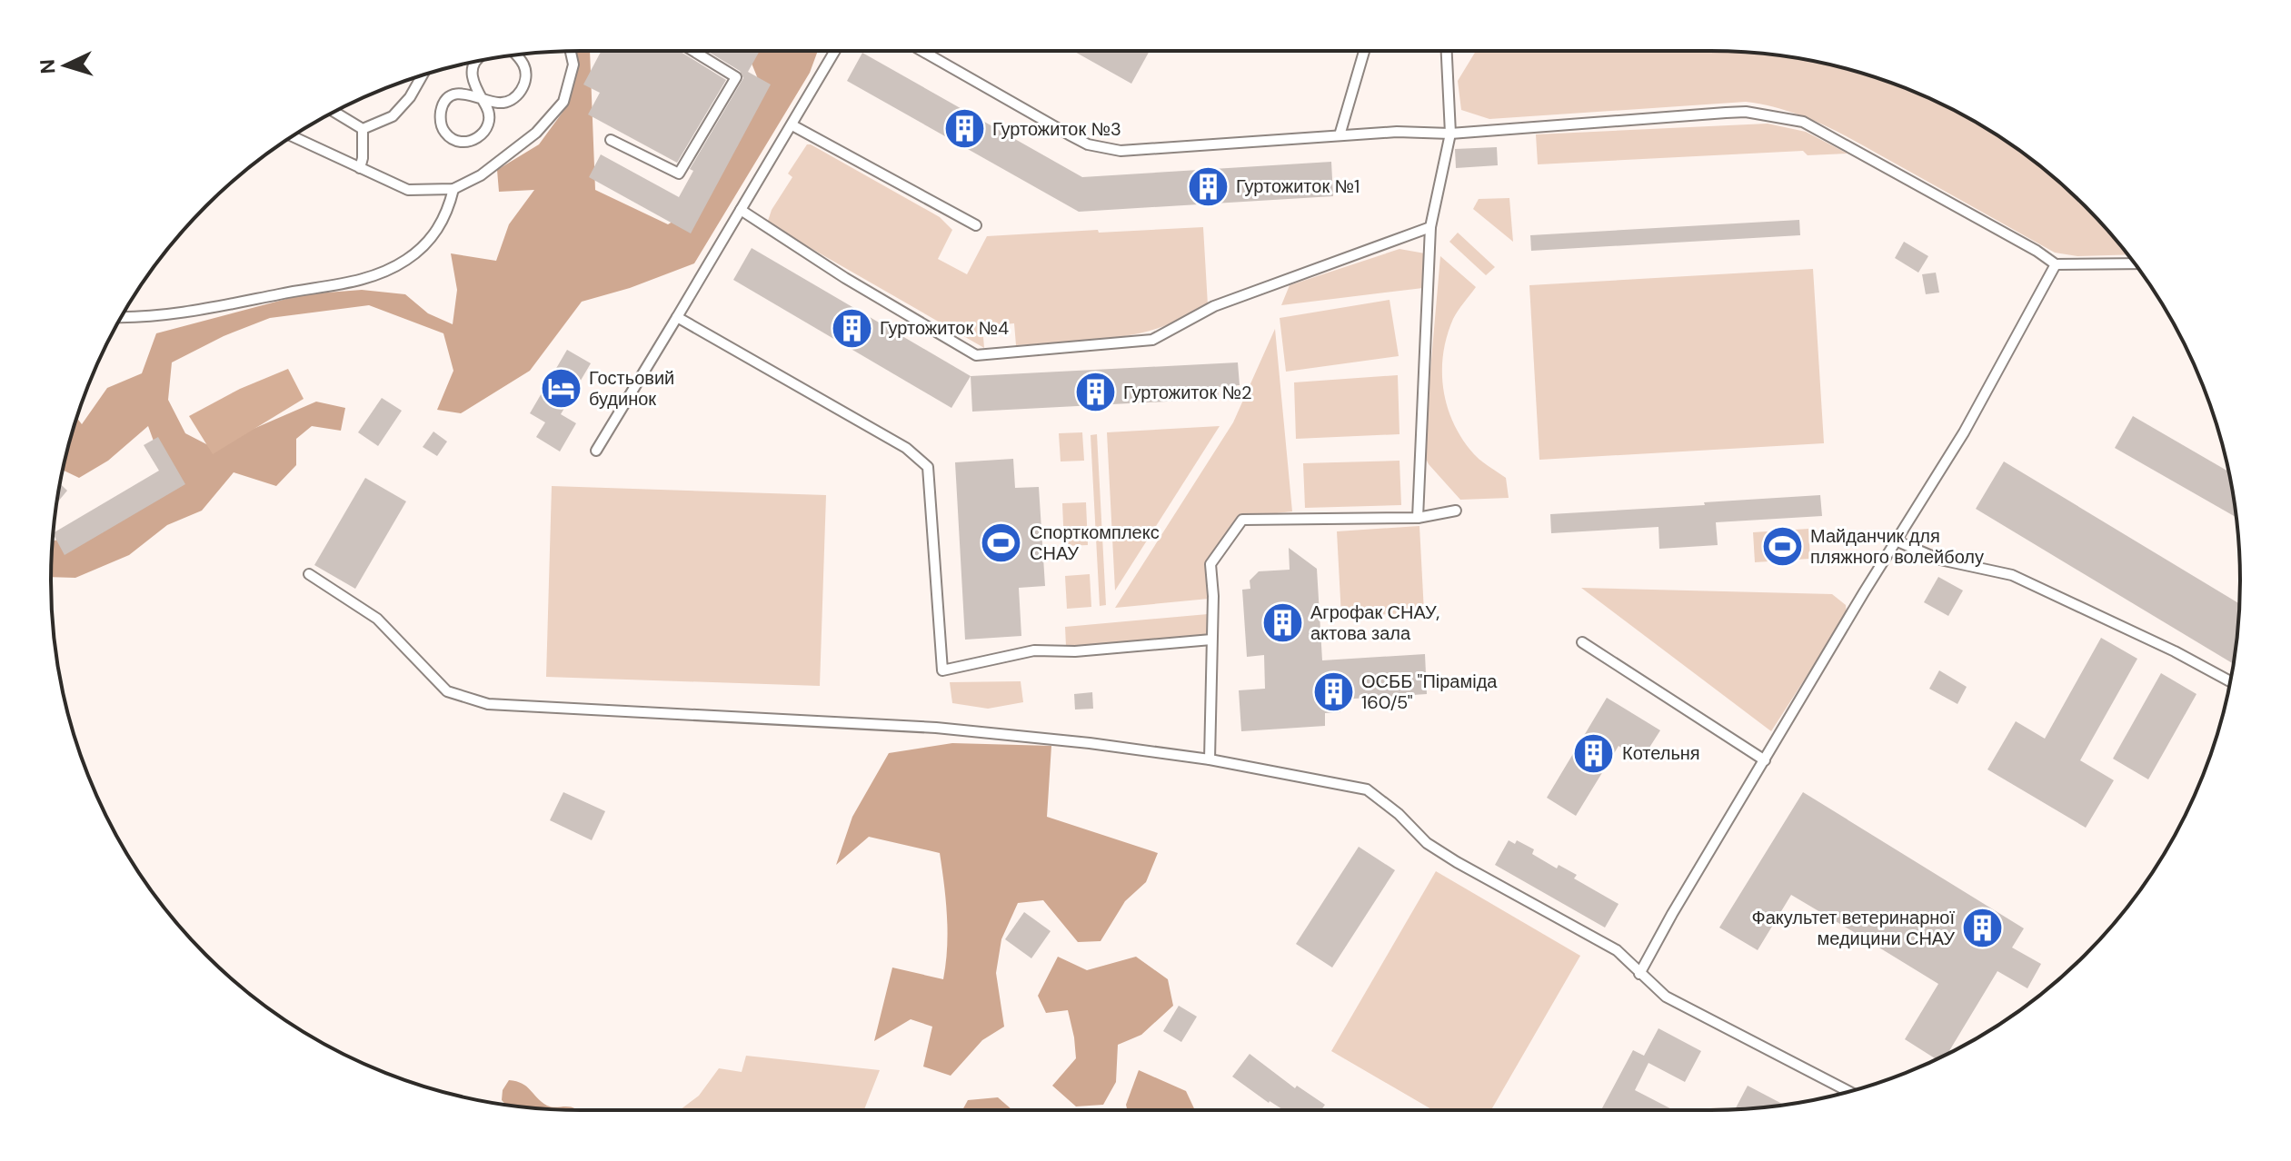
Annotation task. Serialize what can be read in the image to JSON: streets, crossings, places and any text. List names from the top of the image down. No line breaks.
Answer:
{"places":{"building":["Гуртожиток №3","Гуртожиток №1","Гуртожиток №4","Гуртожиток №2","Агрофак СНАУ, актова зала","ОСББ \"Піраміда 160/5\"","Котельня","Факультет ветеринарної медицини СНАУ"],"hotel":["Гостьовий будинок"],"sports":["Спорткомплекс СНАУ","Майданчик для пляжного волейболу"]},"north":"left"}
